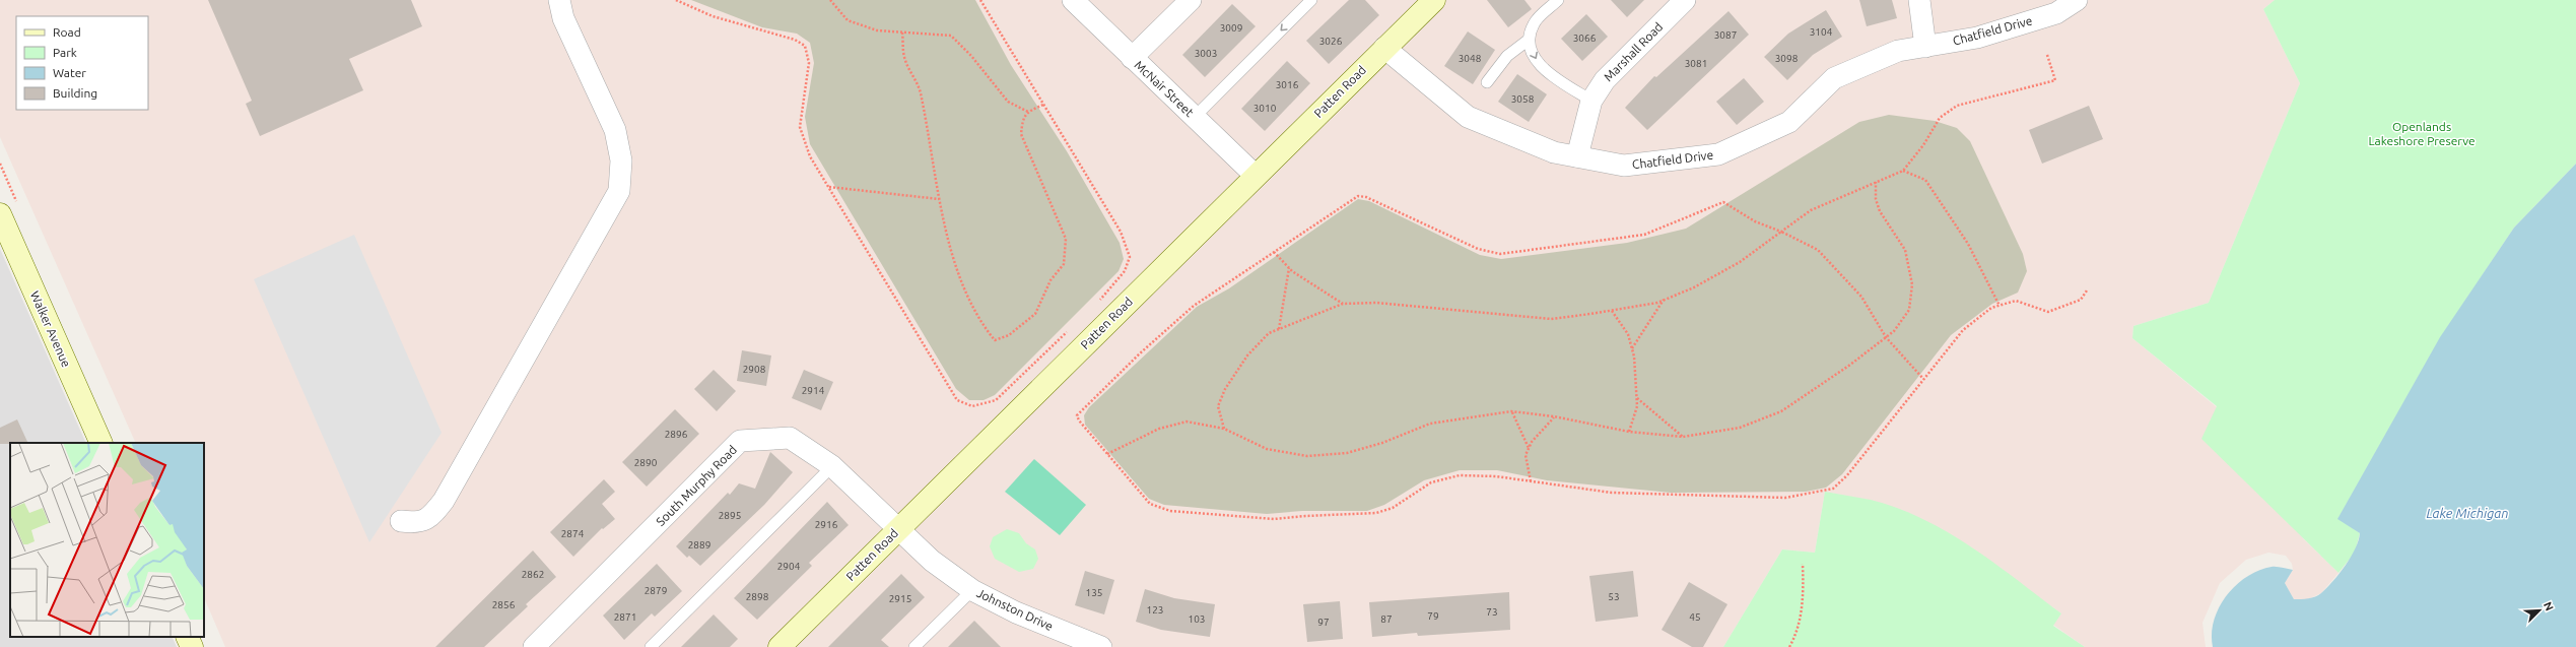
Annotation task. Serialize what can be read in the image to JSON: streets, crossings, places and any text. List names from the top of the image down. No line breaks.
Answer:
{"streets":{"street":["Chatfield Drive","Marshall Road","McNair Street","Patten Road","Walker Avenue","South Murphy Road","Johnston Drive"]},"crossings":[["Chatfield Drive","Marshall Road"],["Chatfield Drive","Patten Road"],["McNair Street","Patten Road"],["Patten Road","South Murphy Road"],["Patten Road","Johnston Drive"],["South Murphy Road","Johnston Drive"]],"water":["Lake Michigan"],"parks":["Openlands Lakeshore Preserve"],"house_numbers":["3009","3104","3087","3066","3026","3003","3048","3098","3081","3016","3058","3010","2908","2914","2896","2890","2895","2916","2874","2889","2904","2862","2879","135","2898","53","2915","2856","123","73","79","2871","45","103","87","97"],"legend":["Road","Park","Water","Building"],"north":"top right"}
